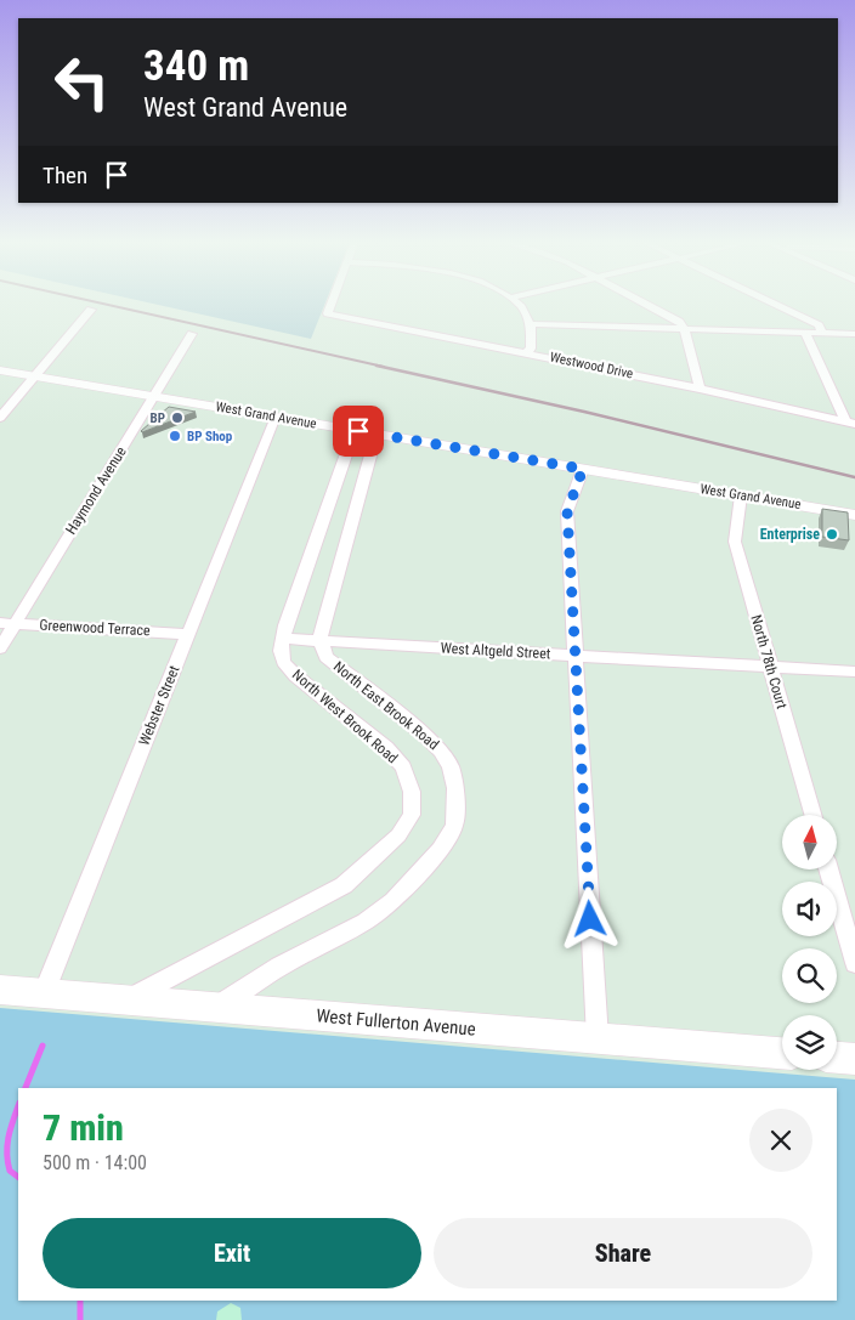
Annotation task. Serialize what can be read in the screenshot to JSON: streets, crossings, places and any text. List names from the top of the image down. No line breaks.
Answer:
{"streets":{"main road":["West Grand Avenue","West Fullerton Avenue"],"street":["Westwood Drive","Haymond Avenue","Greenwood Terrace","West Altgeld Street","North 78th Court","Webster Street","North East Brook Road","North West Brook Road"]},"crossings":[["West Grand Avenue","Haymond Avenue"],["West Grand Avenue","North 78th Court"],["West Grand Avenue","Webster Street"],["Haymond Avenue","Greenwood Terrace"],["Greenwood Terrace","Webster Street"],["West Altgeld Street","North 78th Court"],["West Altgeld Street","North East Brook Road"],["West Altgeld Street","North West Brook Road"],["Webster Street","West Fullerton Avenue"],["North East Brook Road","West Fullerton Avenue"],["North West Brook Road","West Fullerton Avenue"]],"places":["BP","BP Shop","Enterprise"],"north":"top","page":{"turn":["340 m","West Grand Avenue"],"then":"Then","heading":["7 min","500 m · 14:00"],"buttons":["Exit","Share"]}}
